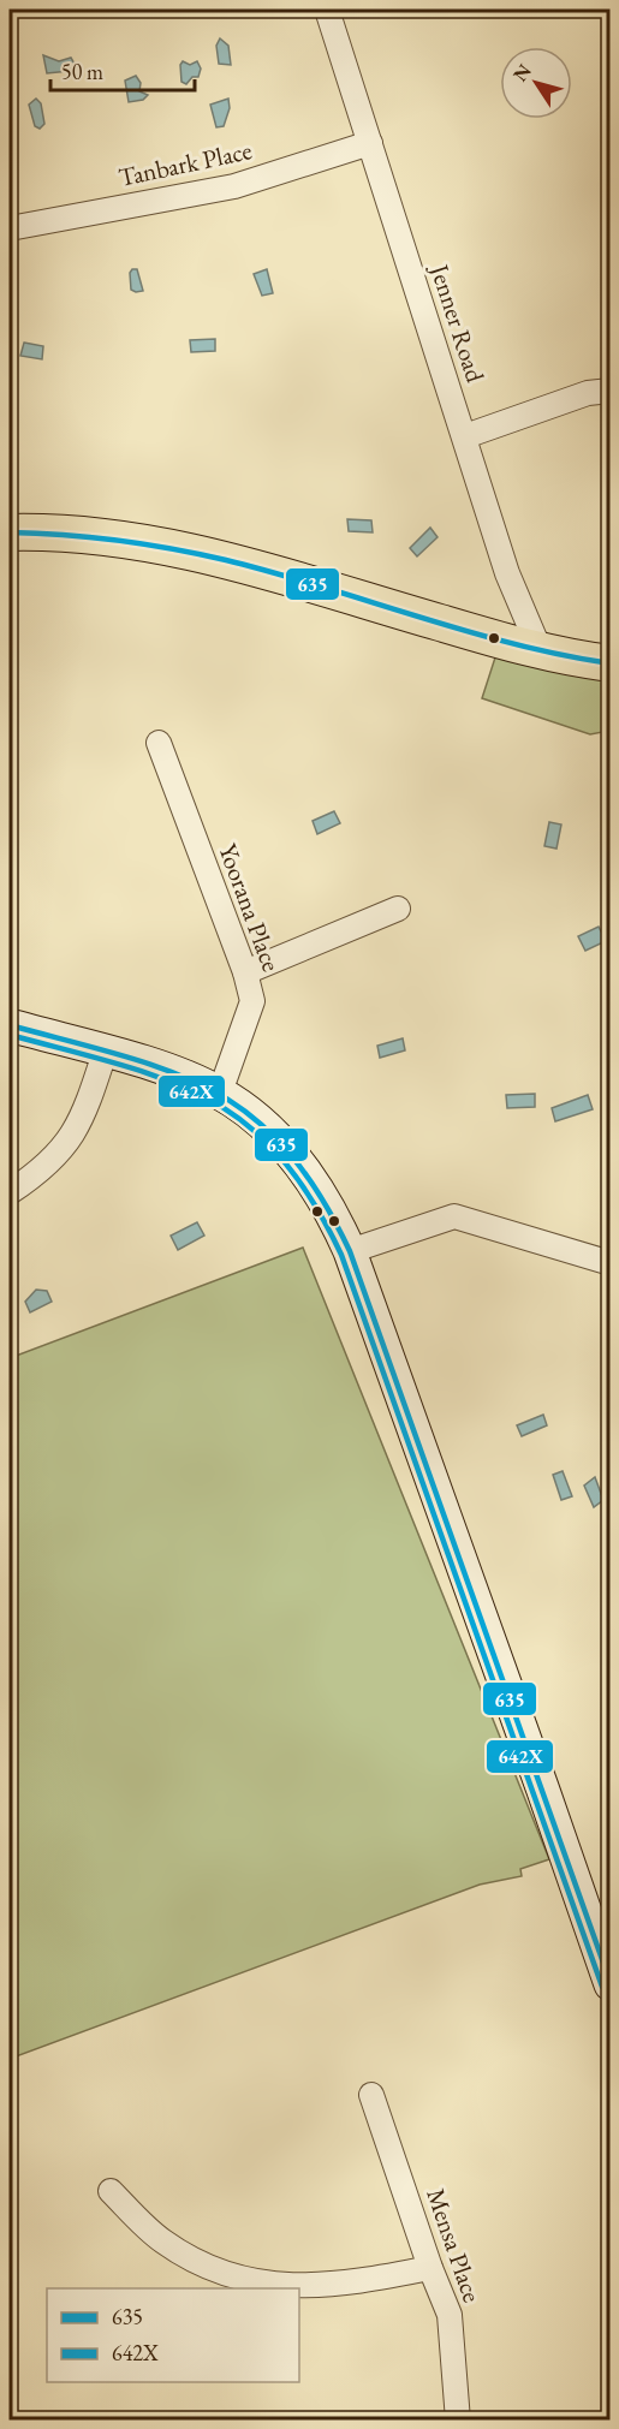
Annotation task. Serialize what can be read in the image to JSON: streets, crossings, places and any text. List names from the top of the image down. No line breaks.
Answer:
{"streets":{"street":["Tanbark Place","Jenner Road","Yoorana Place","Mensa Place"]},"crossings":[["Tanbark Place","Jenner Road"]],"lines":["transit line 635","transit line 642X"],"legend":["635","642X"],"scale_bar":"50 m","north":"top left"}
